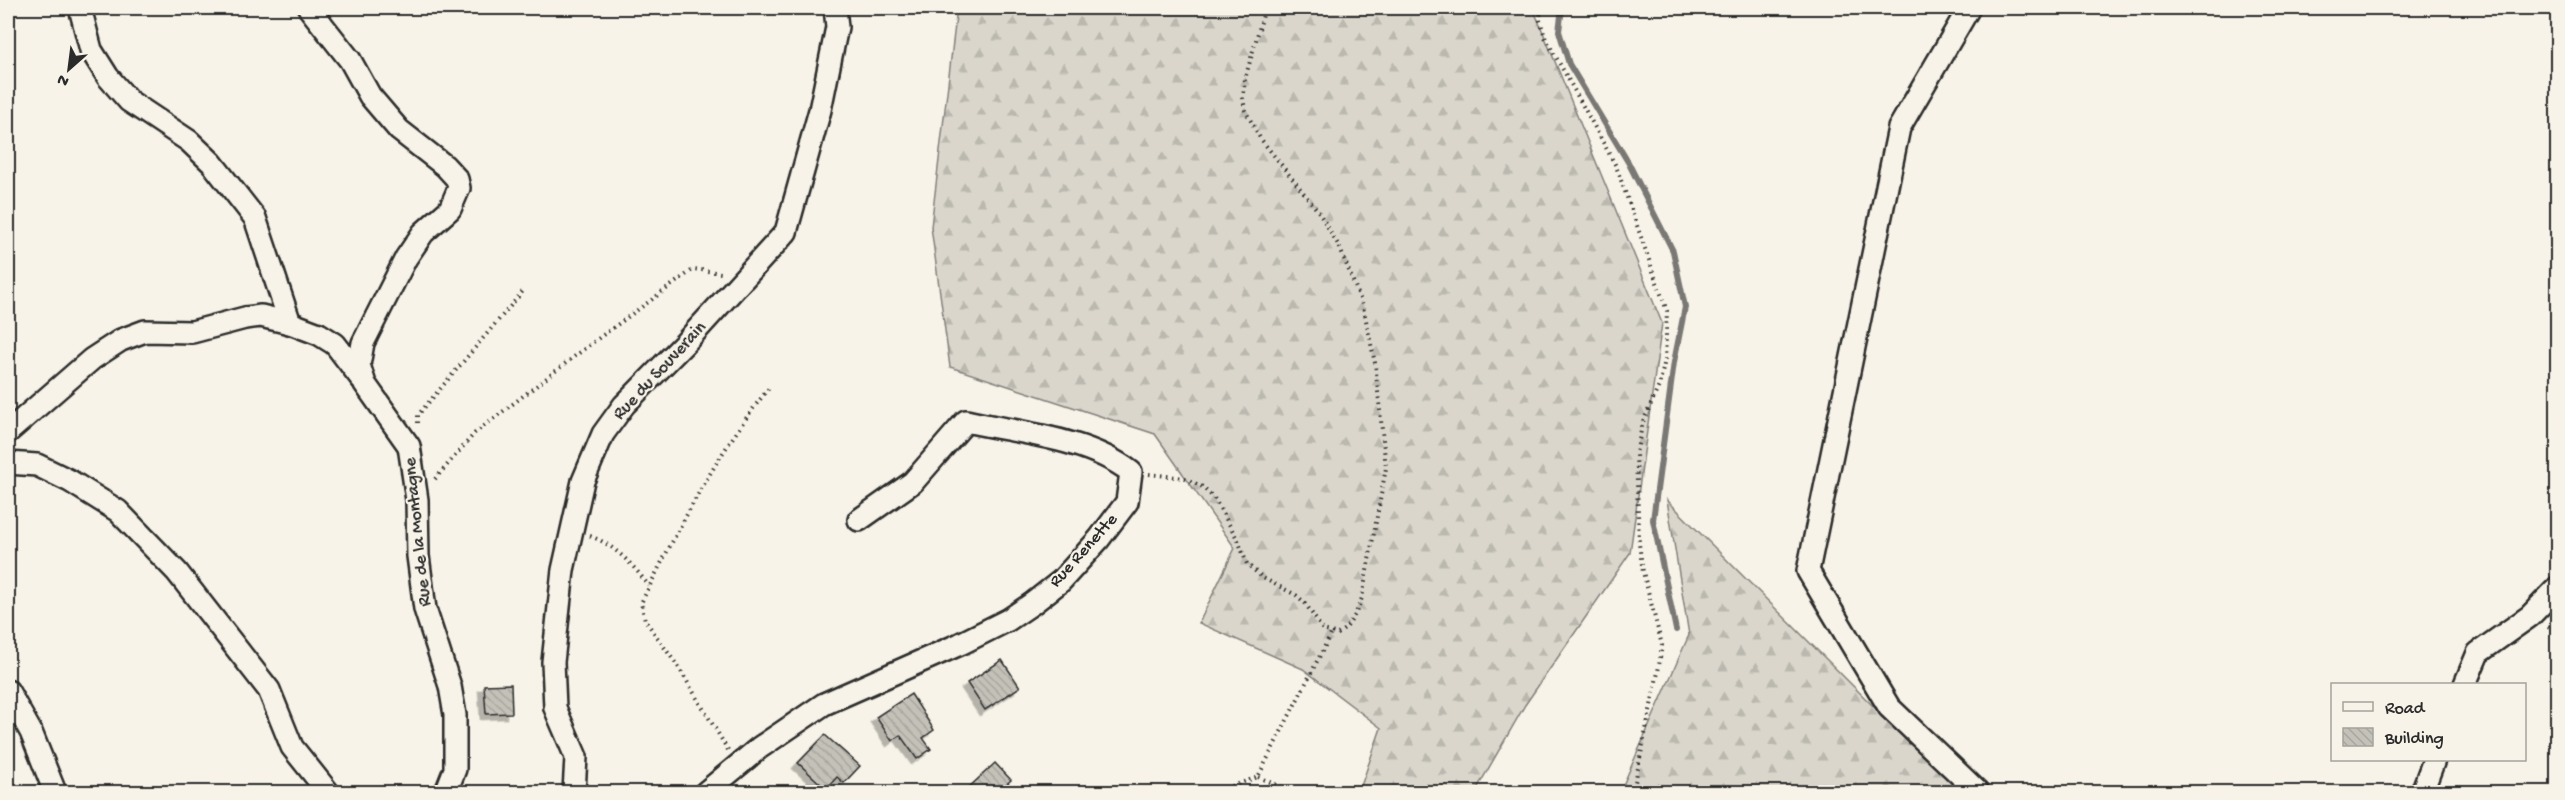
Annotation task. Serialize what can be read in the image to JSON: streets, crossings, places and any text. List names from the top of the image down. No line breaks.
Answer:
{"streets":{"street":["Rue du Souverain","Rue de la Montagne","Rue Renette"]},"legend":["Road","Building"],"north":"bottom left"}
